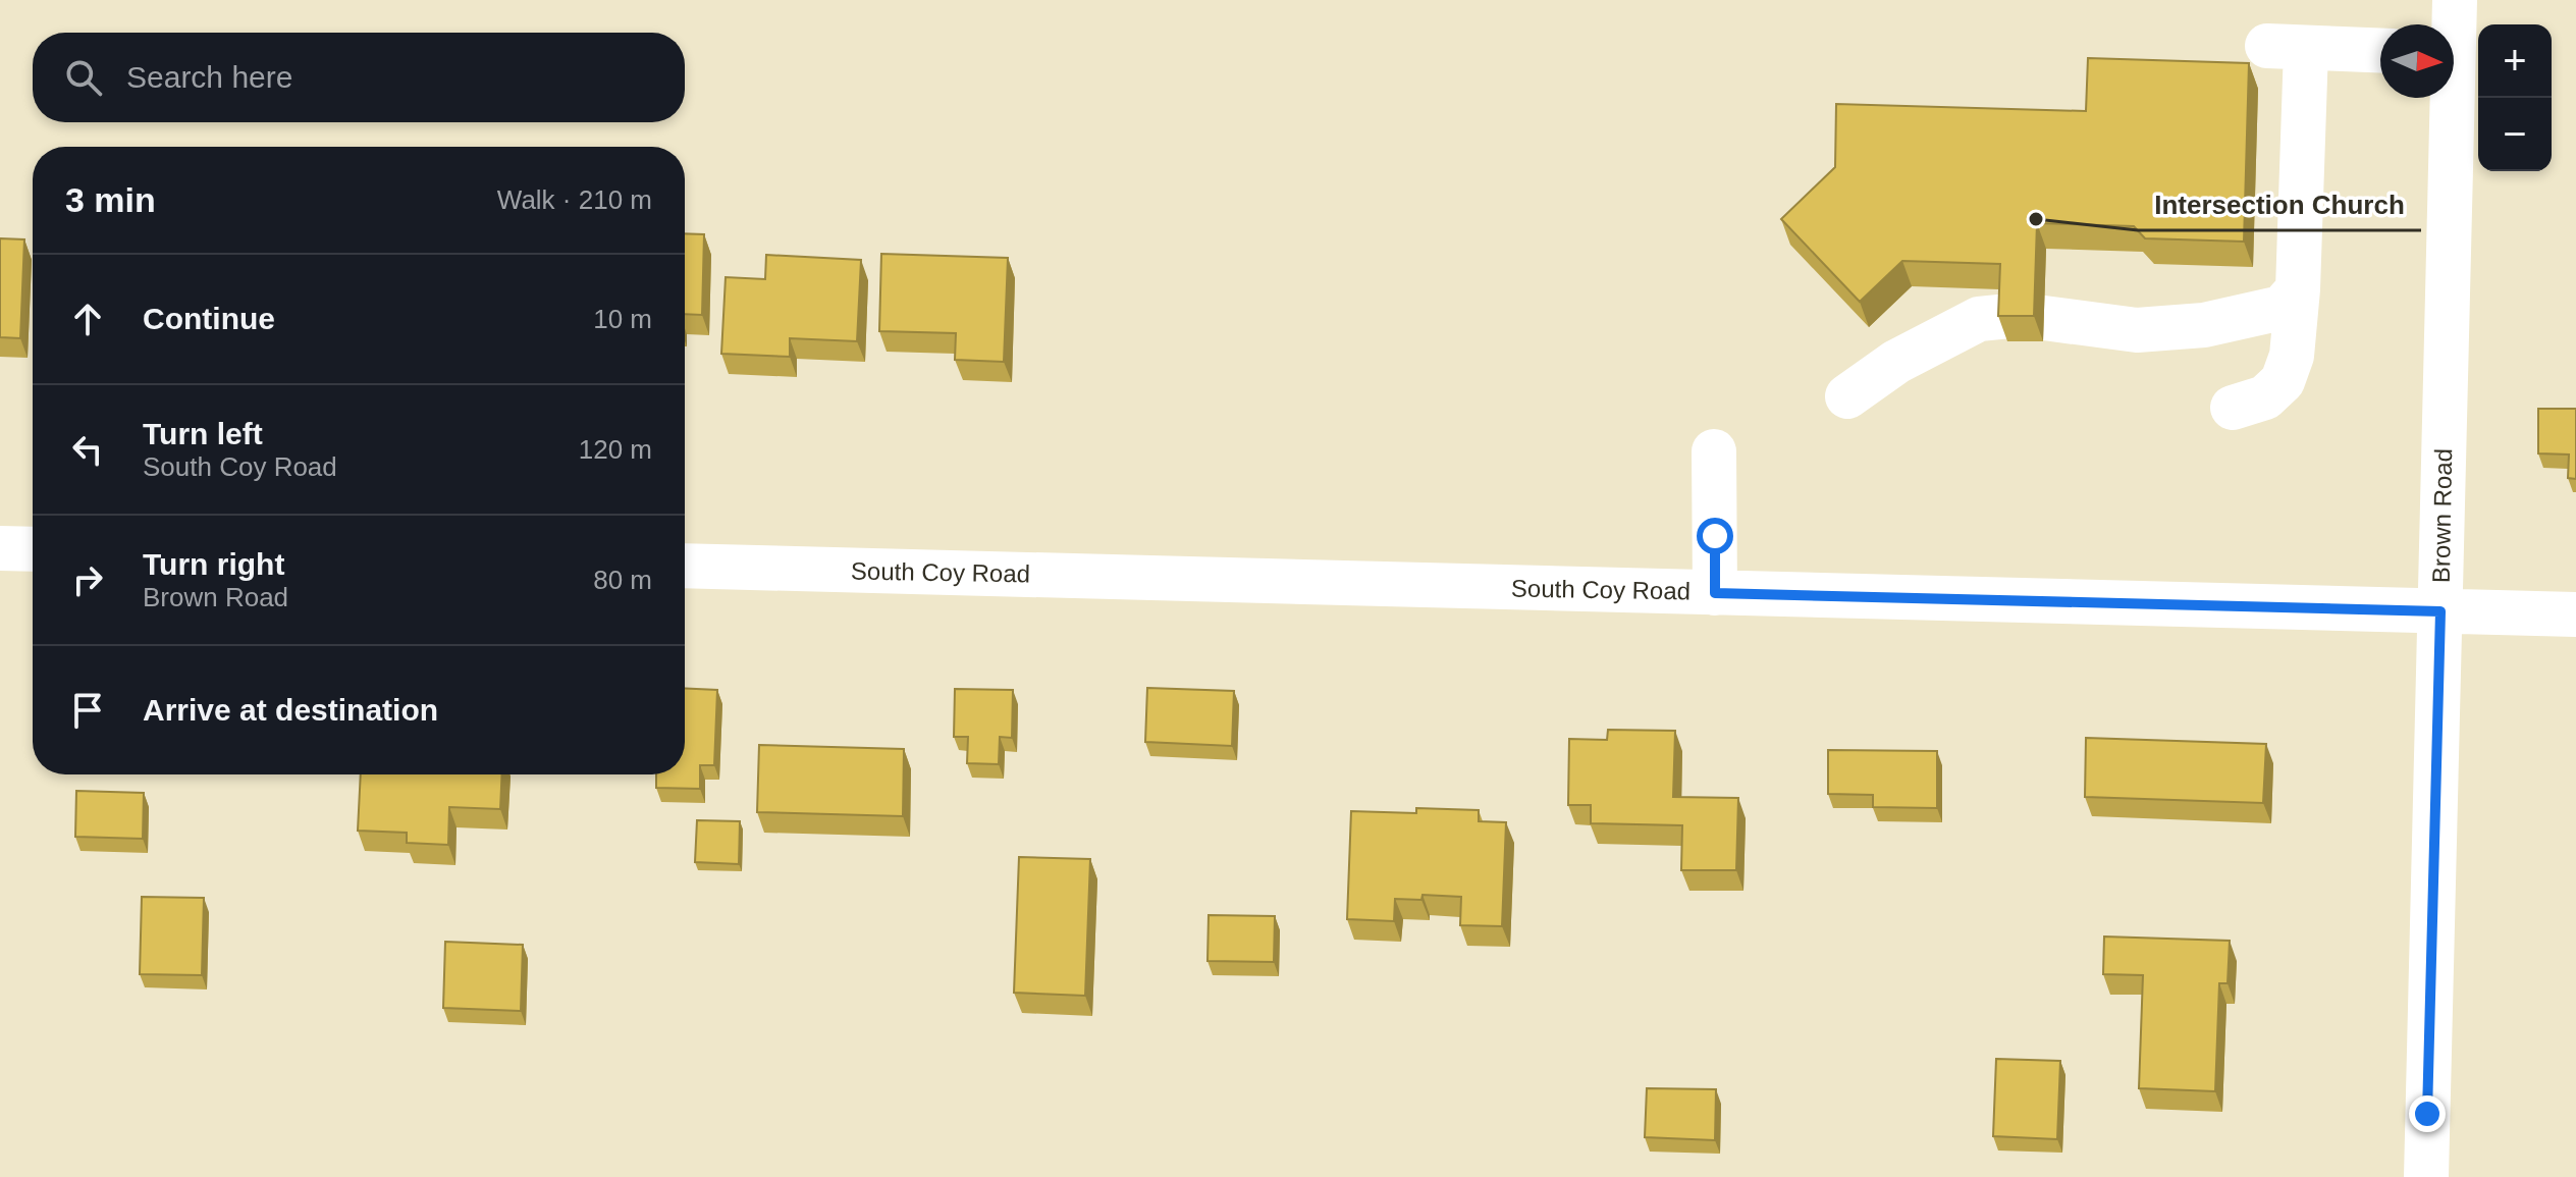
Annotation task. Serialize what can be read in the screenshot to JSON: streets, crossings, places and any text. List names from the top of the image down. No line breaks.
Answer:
{"streets":{"street":["Brown Road","South Coy Road"]},"crossings":[["Brown Road","South Coy Road"]],"places":["Intersection Church"],"north":"right","page":{"map_buttons":["+","−"],"search":"Search here","heading":["3 min","Walk · 210 m"],"list":[["Continue","10 m"],["Turn left","South Coy Road","120 m"],["Turn right","Brown Road","80 m"],"Arrive at destination"]}}
